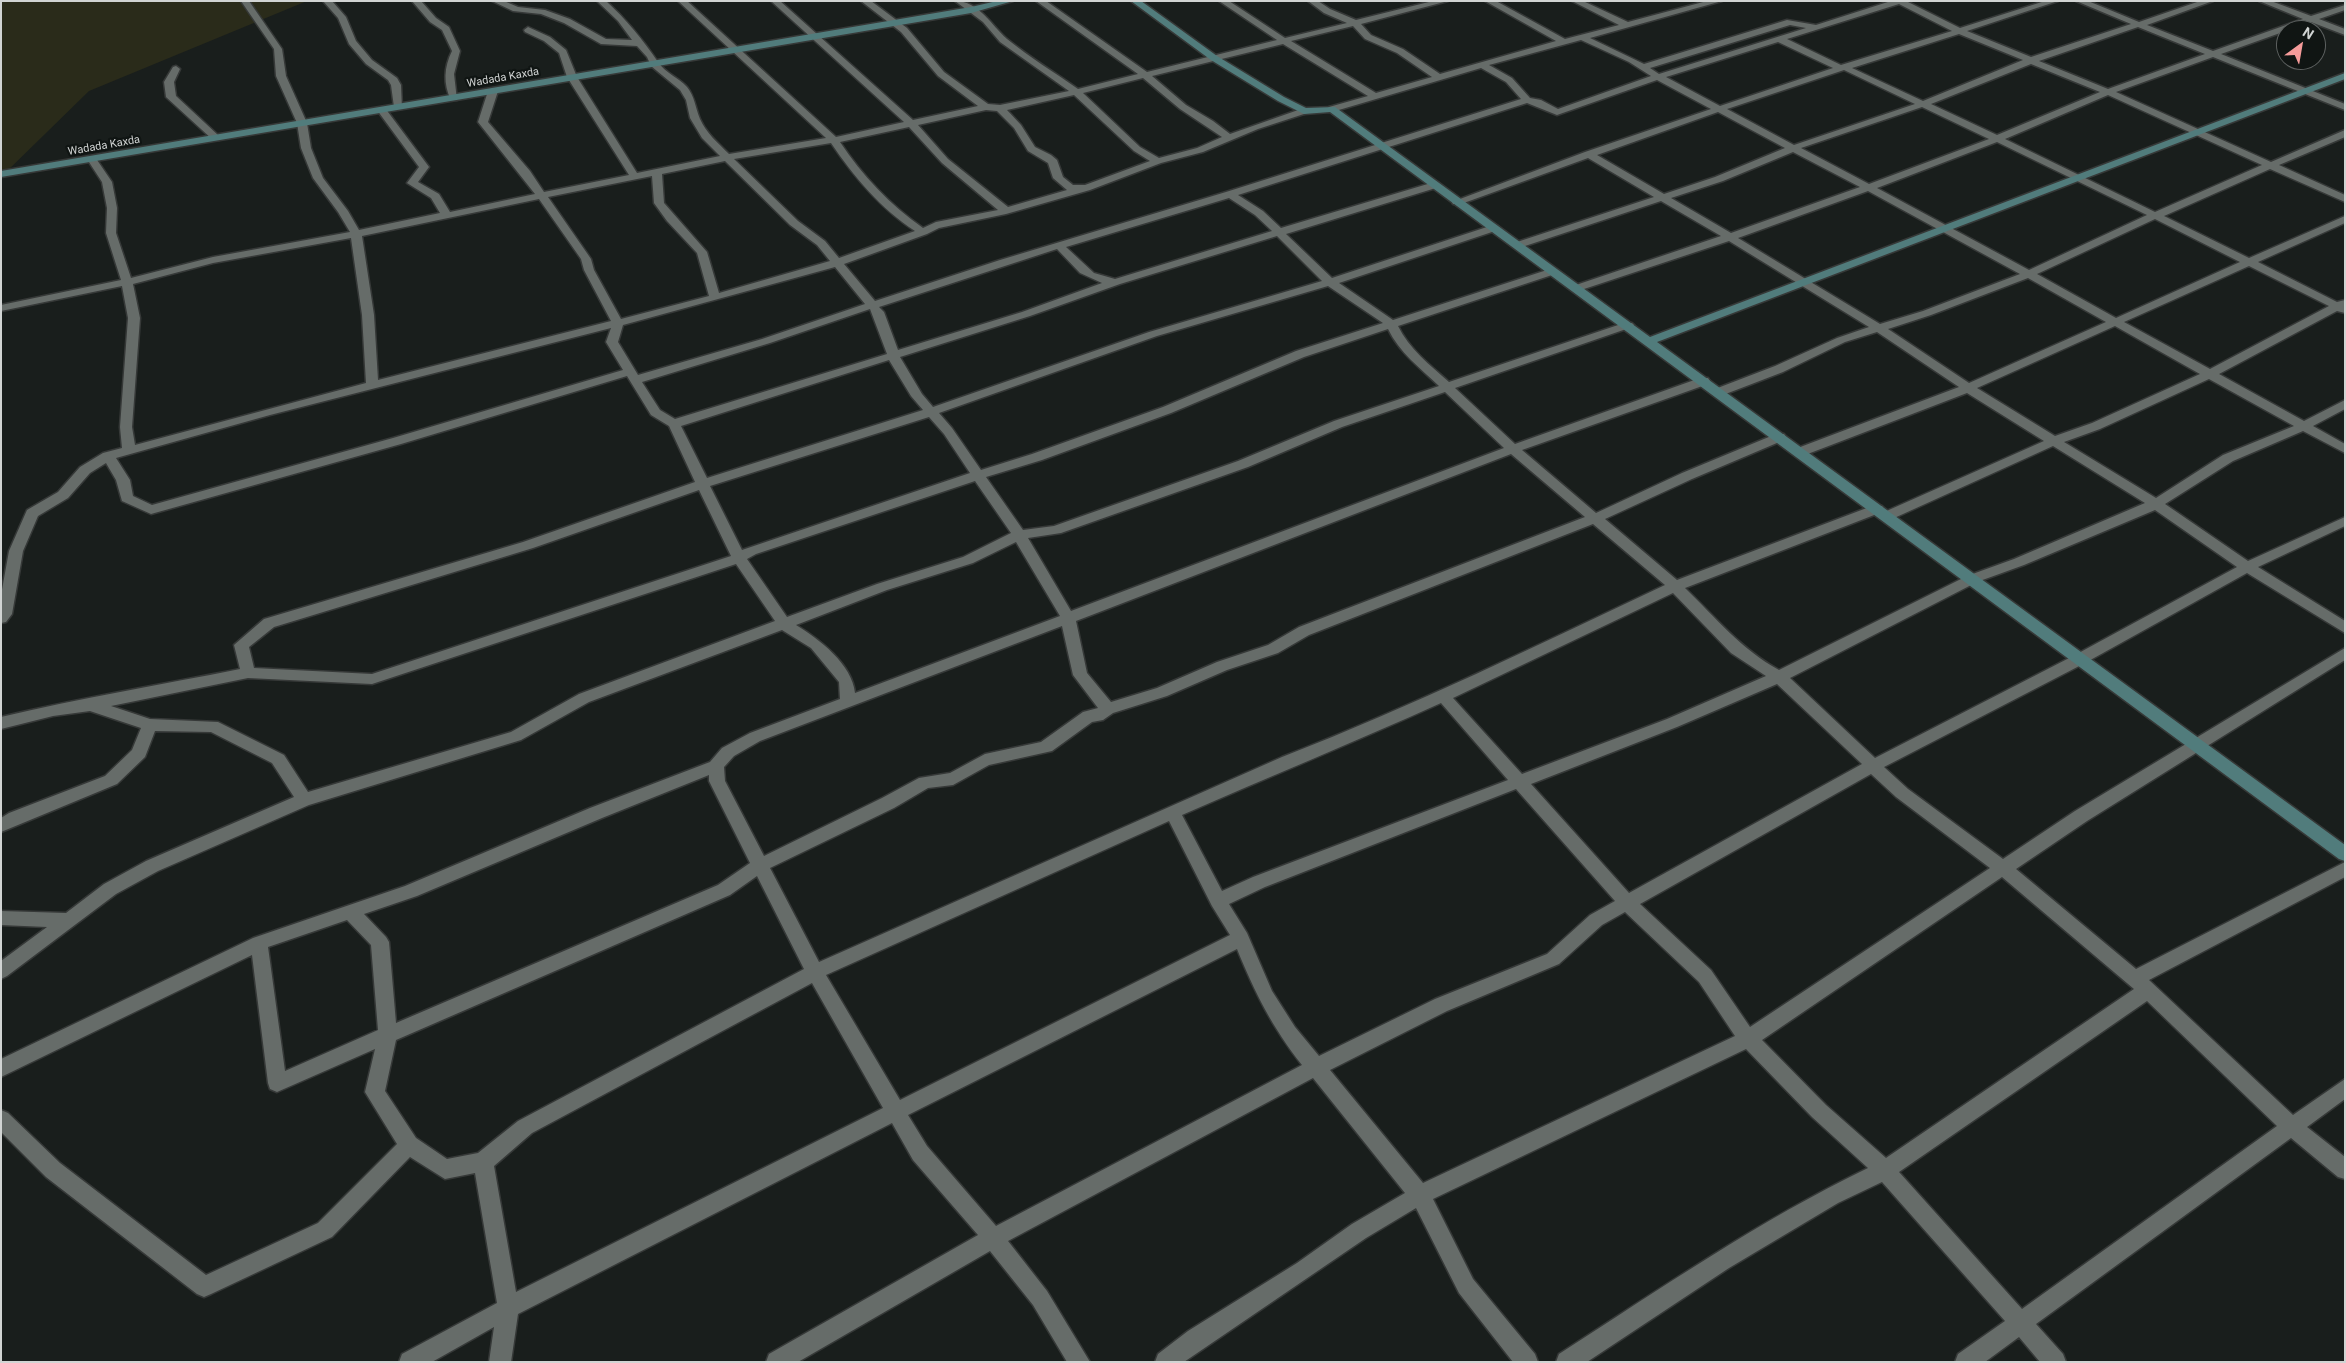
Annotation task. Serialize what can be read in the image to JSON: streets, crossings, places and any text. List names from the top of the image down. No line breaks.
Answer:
{"streets":{"street":["Wadada Kaxda"]},"north":"top right"}
